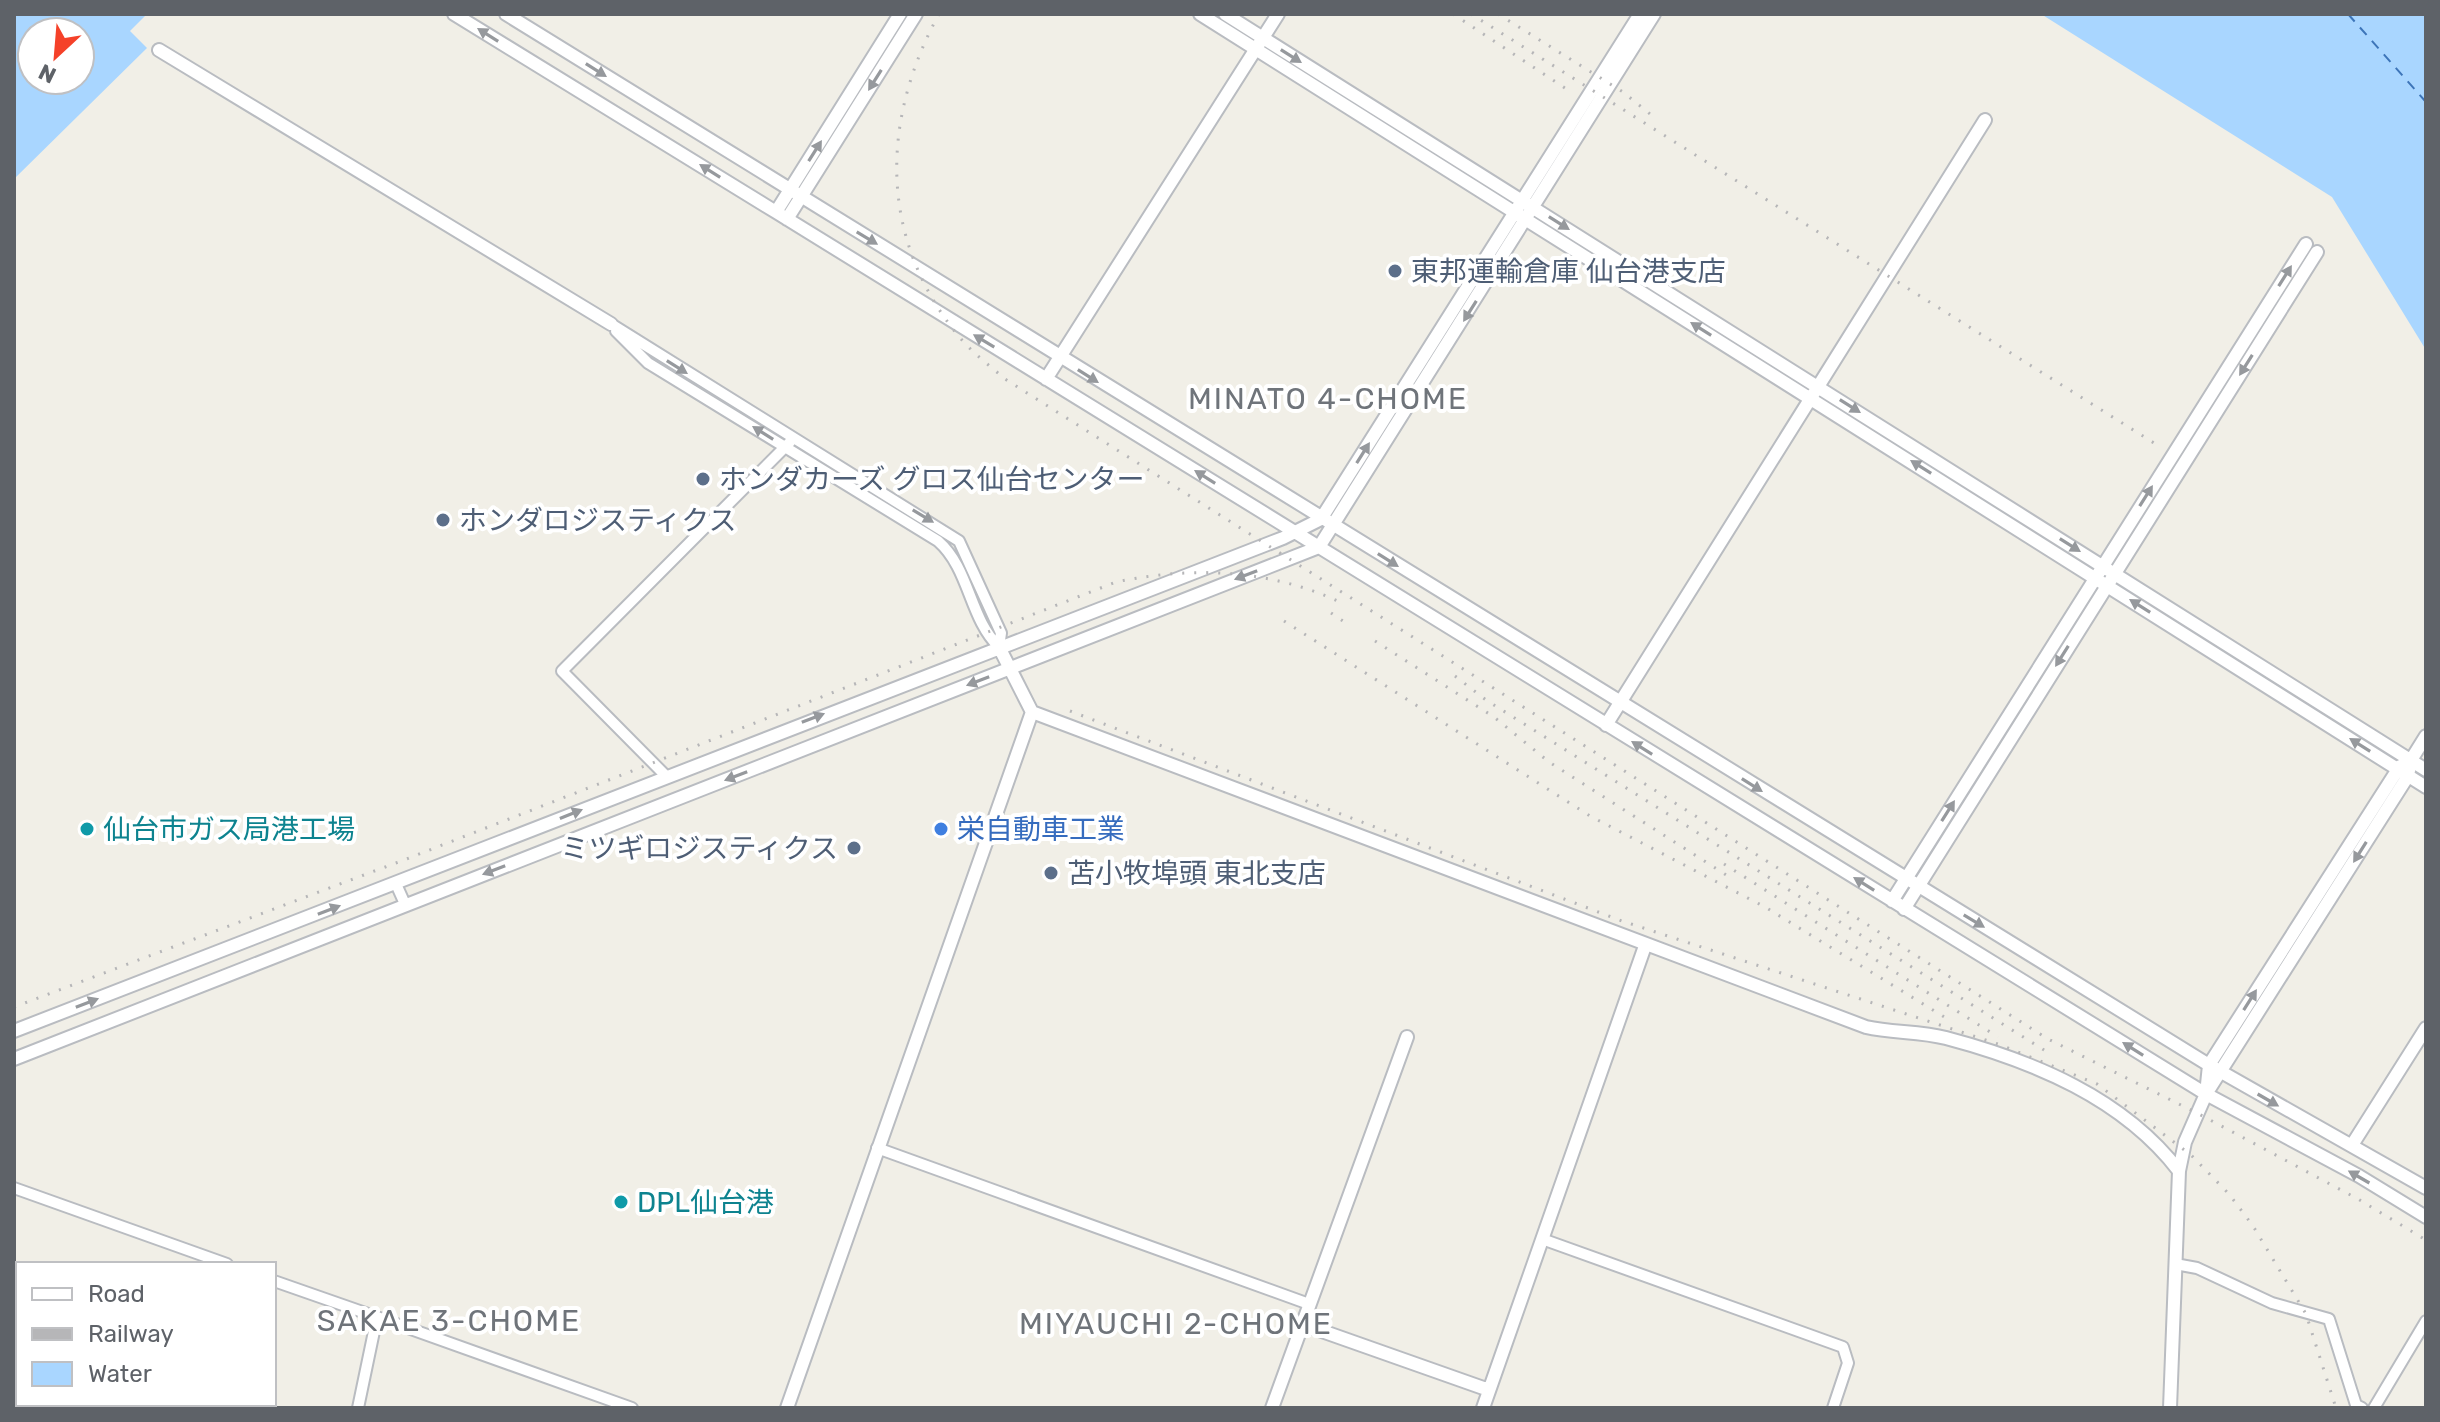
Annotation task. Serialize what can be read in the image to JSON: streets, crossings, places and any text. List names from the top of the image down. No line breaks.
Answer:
{"districts":["MINATO 4-CHOME","SAKAE 3-CHOME","MIYAUCHI 2-CHOME"],"places":["東邦運輸倉庫 仙台港支店","ホンダカーズ グロス仙台センター","ホンダロジスティクス","仙台市ガス局港工場","栄自動車工業","ミツギロジスティクス","苫小牧埠頭 東北支店","DPL仙台港"],"legend":["Road","Railway","Water"],"north":"bottom left"}
